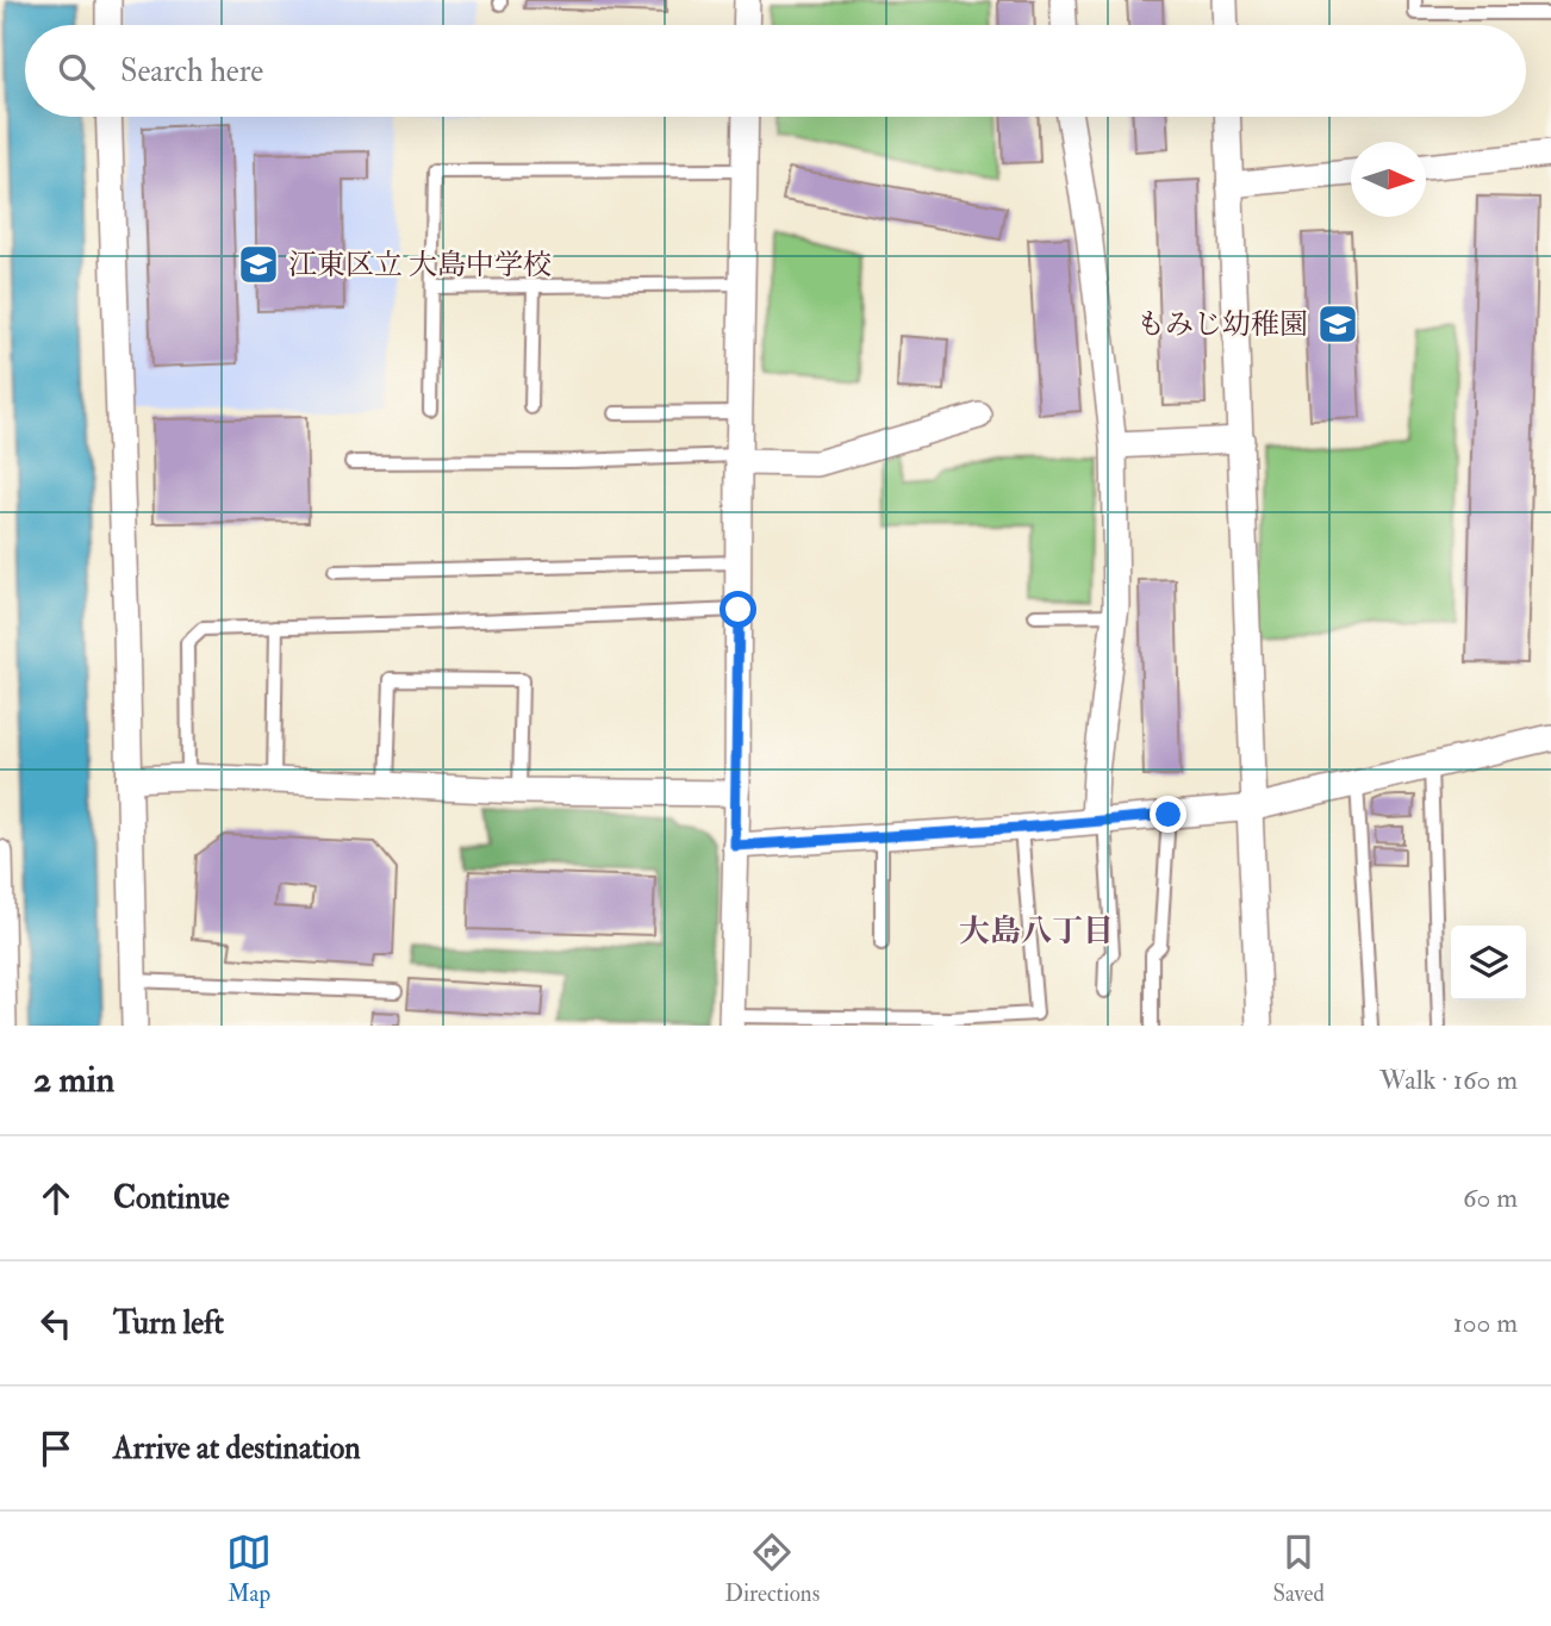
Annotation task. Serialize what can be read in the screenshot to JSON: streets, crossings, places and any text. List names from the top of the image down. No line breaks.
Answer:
{"districts":["大島八丁目"],"places":{"school or university":["江東区立 大島中学校","もみじ幼稚園"]},"north":"right","page":{"search":"Search here","heading":["2 min","Walk · 160 m"],"list":[["Continue","60 m"],["Turn left","100 m"],"Arrive at destination"],"nav":["Map","Directions","Saved"]}}
